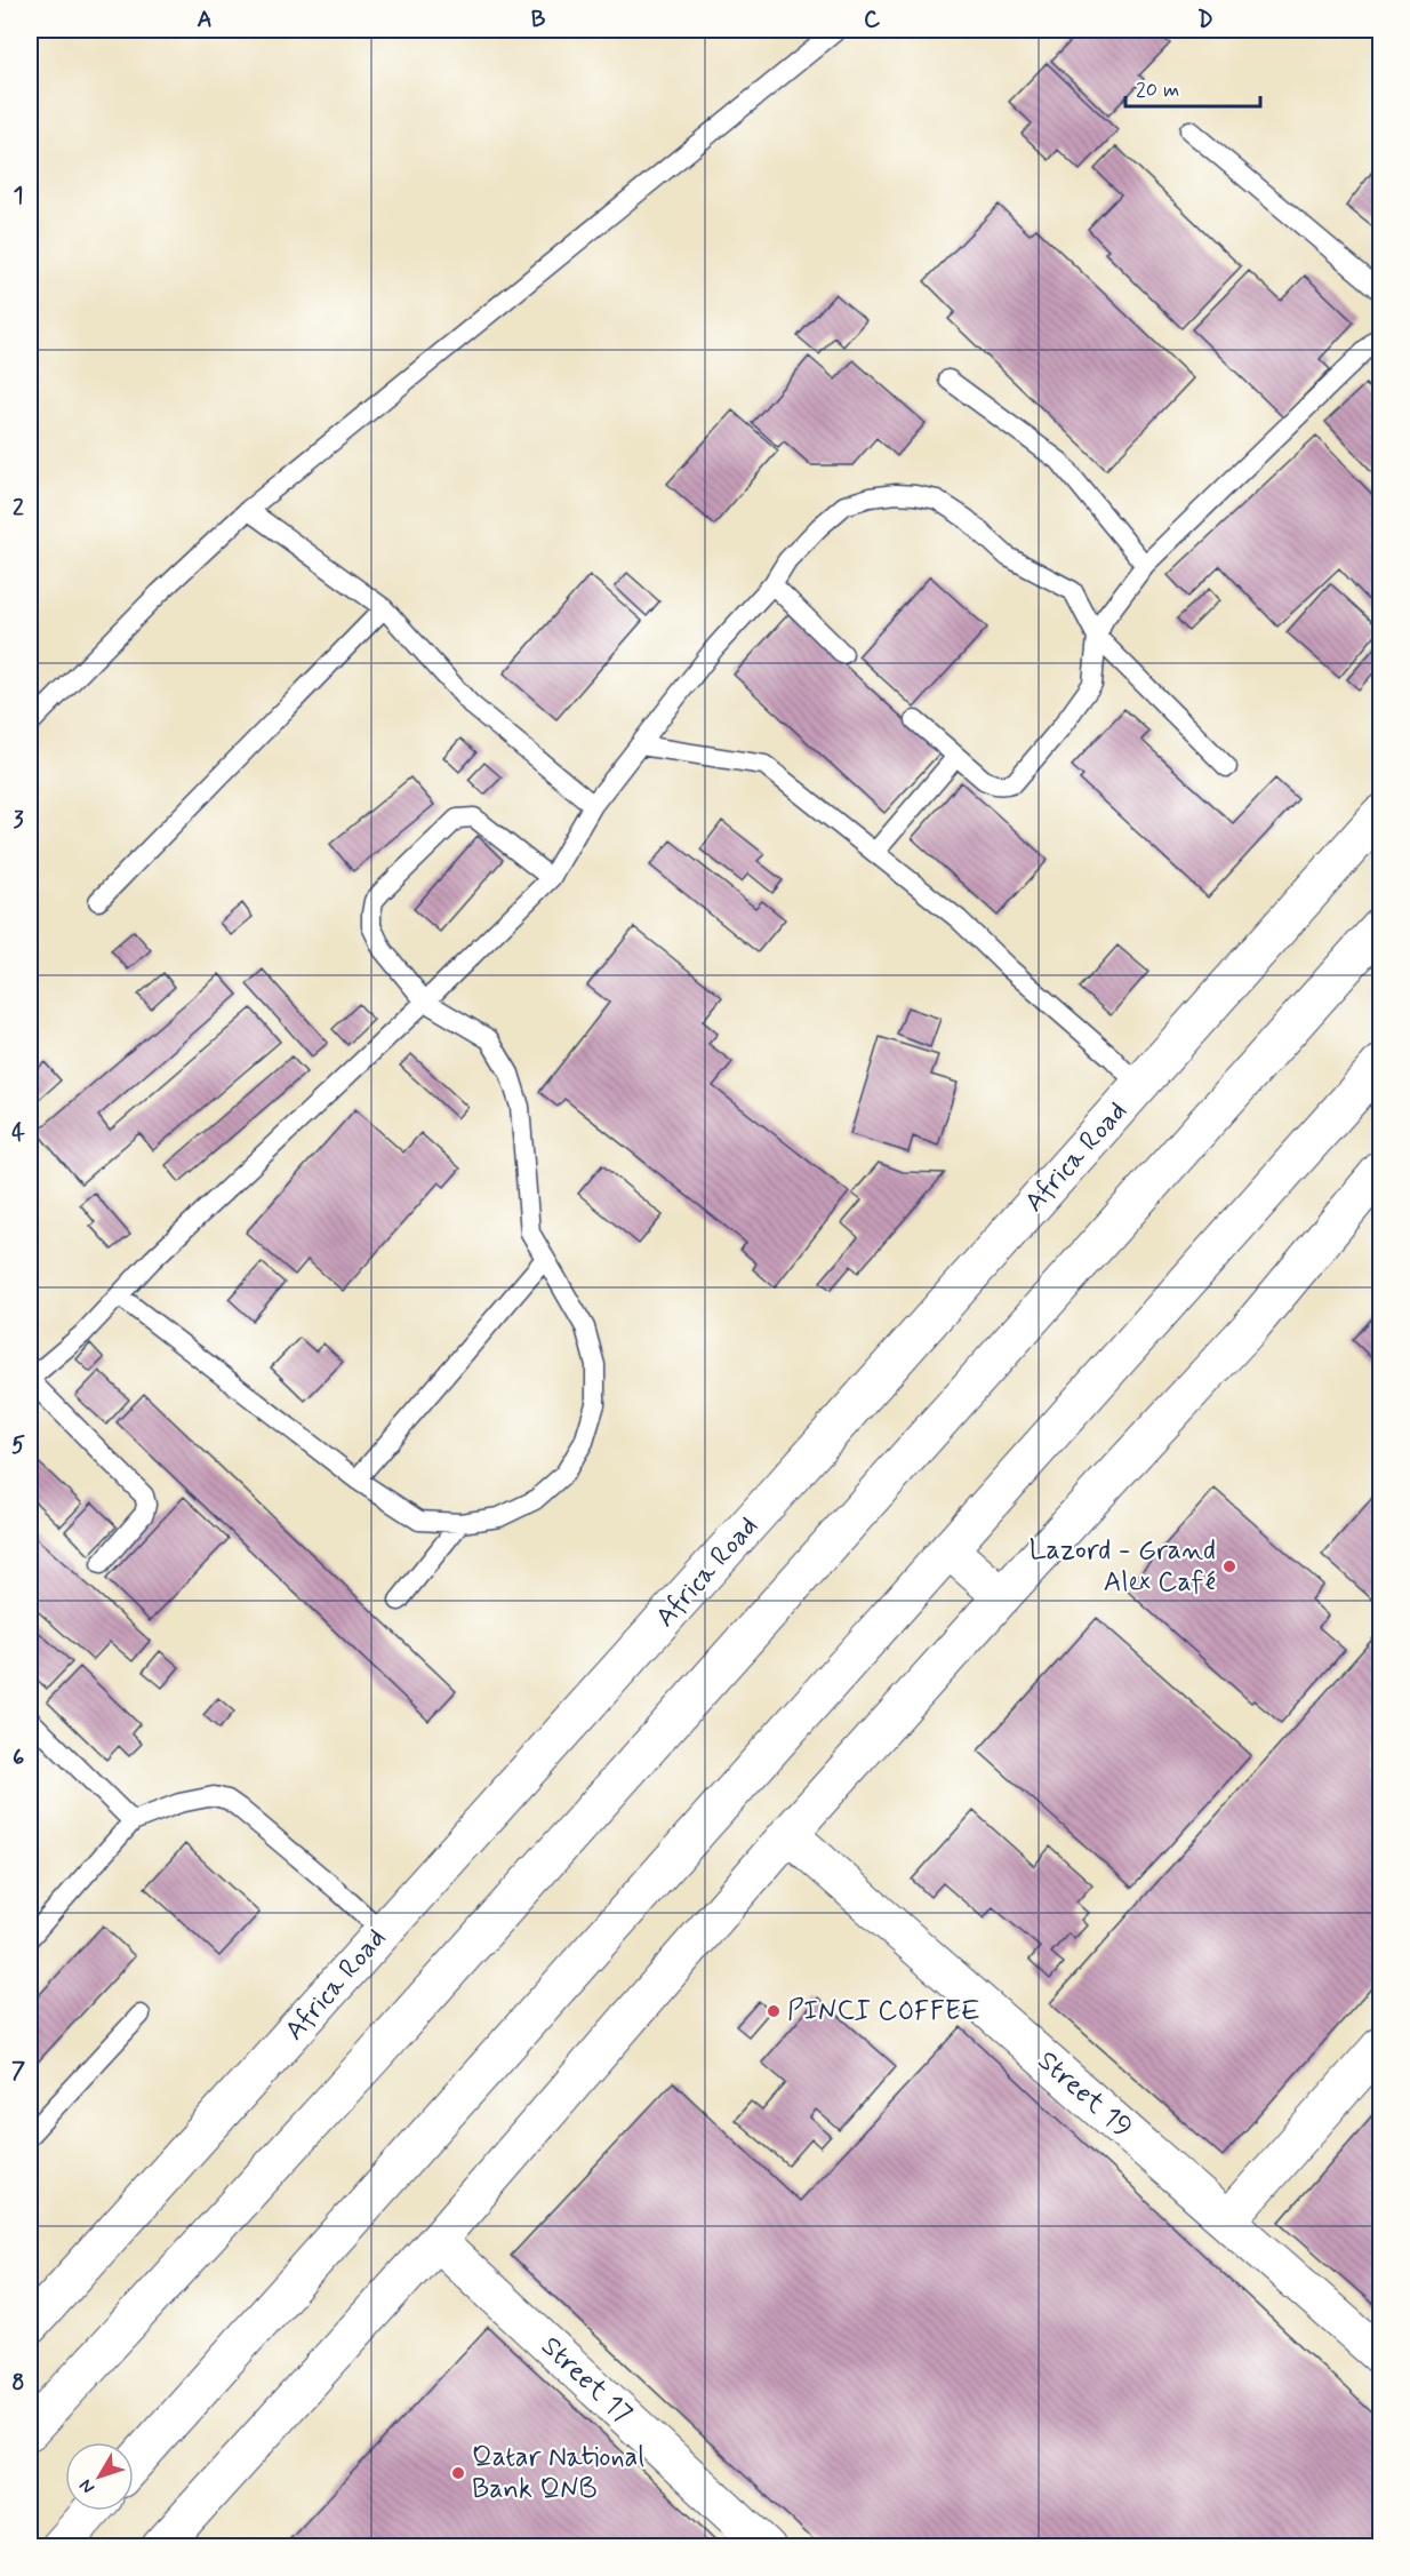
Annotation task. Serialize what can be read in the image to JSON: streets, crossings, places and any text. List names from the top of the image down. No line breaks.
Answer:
{"streets":{"main road":["Africa Road","Street 19","Street 17"]},"places":["Lazord - Grand Alex Café","PINCI COFFEE","Qatar National Bank QNB"],"scale_bar":"20 m","north":"bottom left","grid":{"columns":["A","B","C","D"],"rows":["1","2","3","4","5","6","7","8"]}}
